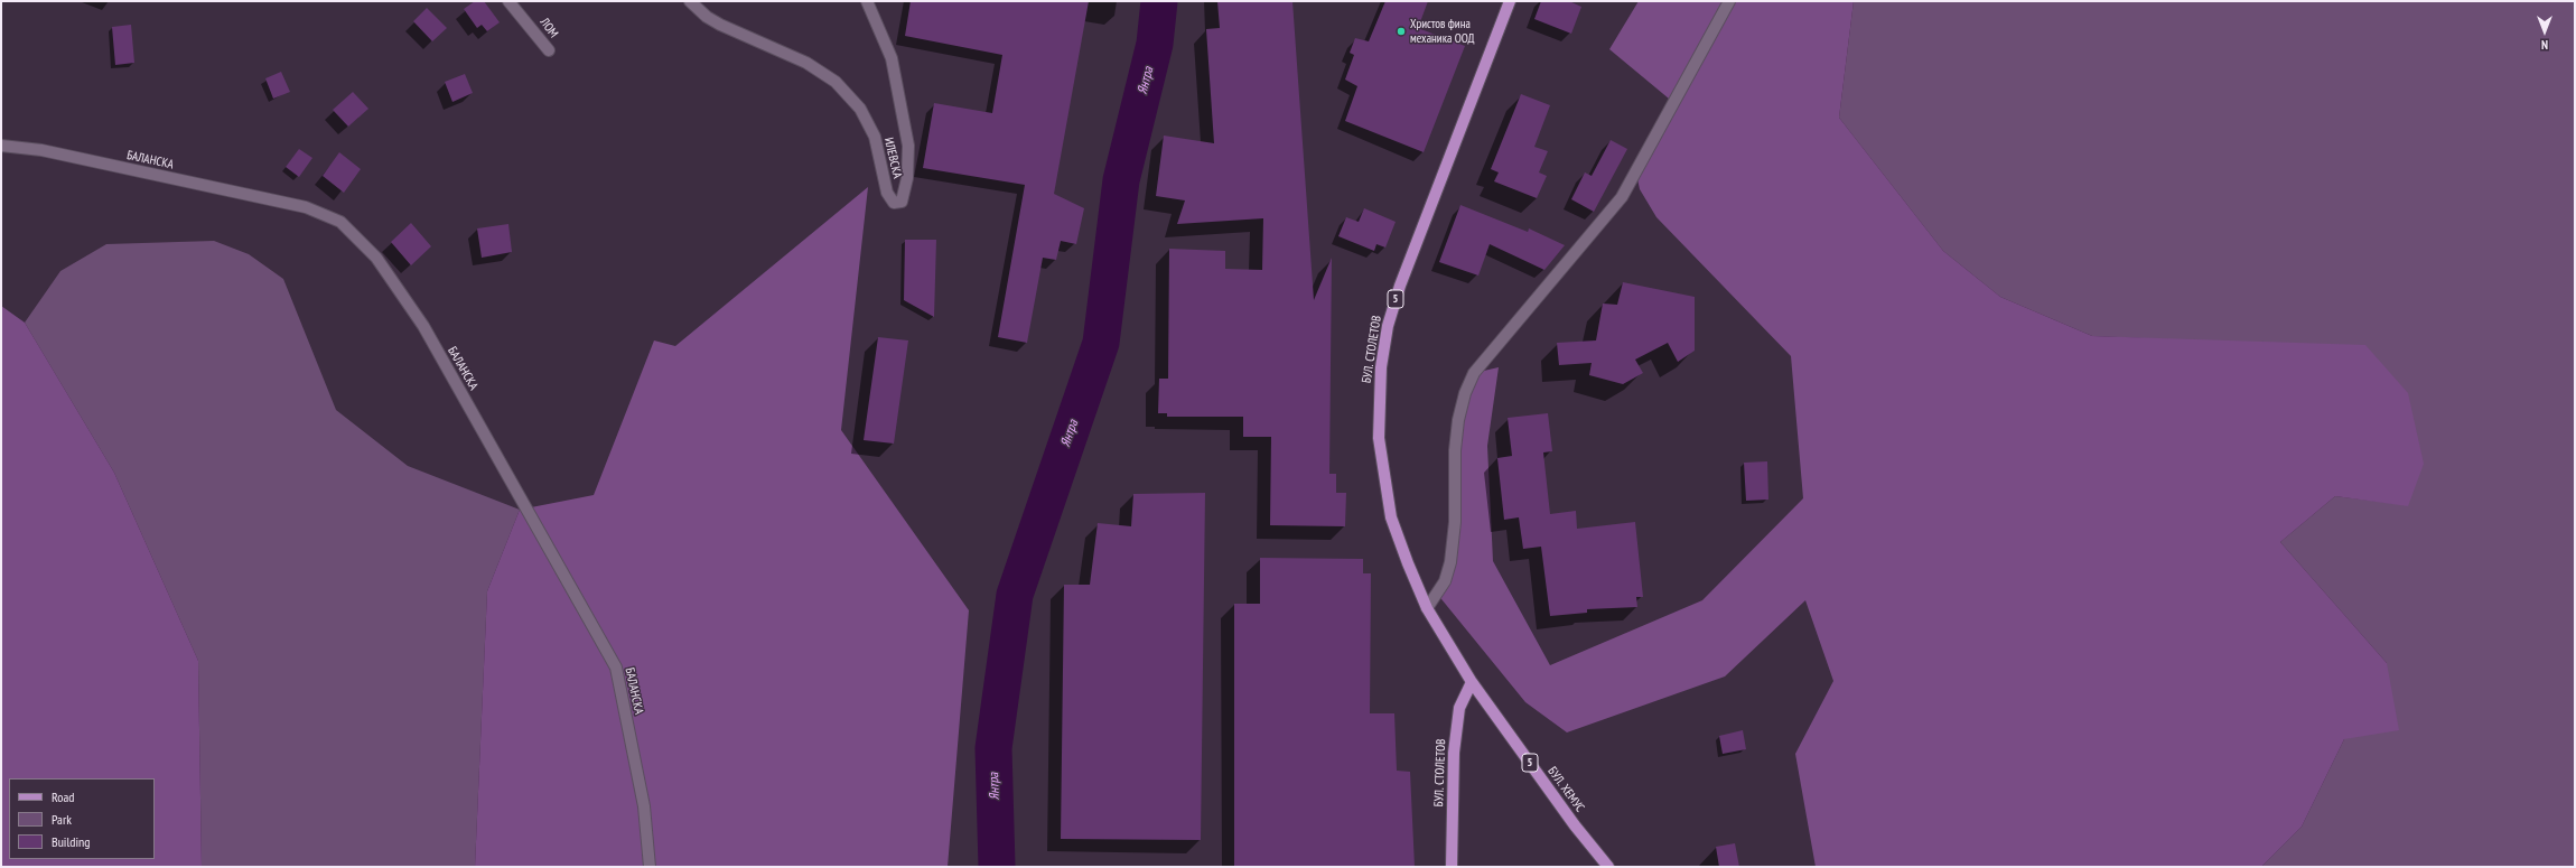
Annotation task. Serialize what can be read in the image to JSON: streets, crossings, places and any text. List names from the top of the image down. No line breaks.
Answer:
{"streets":{"main road":["5","БУЛ. СТОЛЕТОВ","БУЛ. ХЕМУС"],"street":["ЛОМ","ИЛЕВСКА","БАЛАНСКА"]},"crossings":[["5","БУЛ. СТОЛЕТОВ"],["5","БУЛ. ХЕМУС"],["БУЛ. СТОЛЕТОВ","БУЛ. ХЕМУС"]],"water":["Янтра"],"places":["Христов фина механика ООД"],"legend":["Road","Park","Building"],"north":"bottom"}
